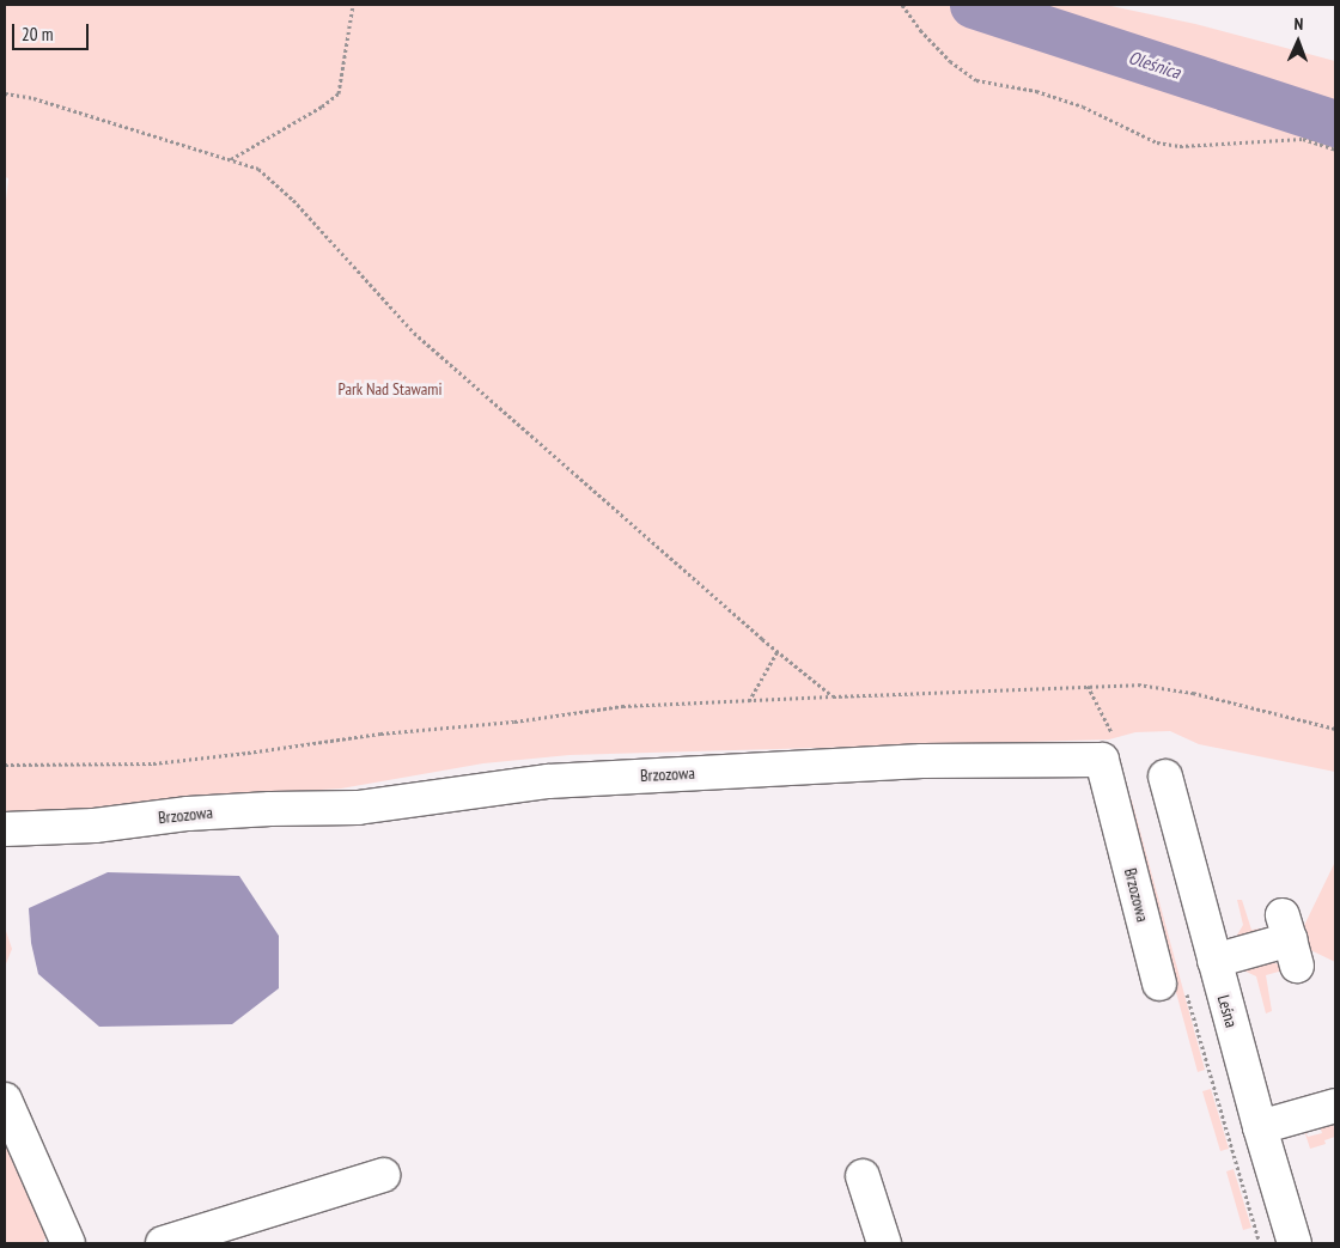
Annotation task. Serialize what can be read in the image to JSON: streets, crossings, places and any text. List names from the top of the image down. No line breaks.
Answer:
{"streets":{"street":["Brzozowa","Leśna"]},"water":["Oleśnica"],"parks":["Park Nad Stawami"],"scale_bar":"20 m","north":"top"}
